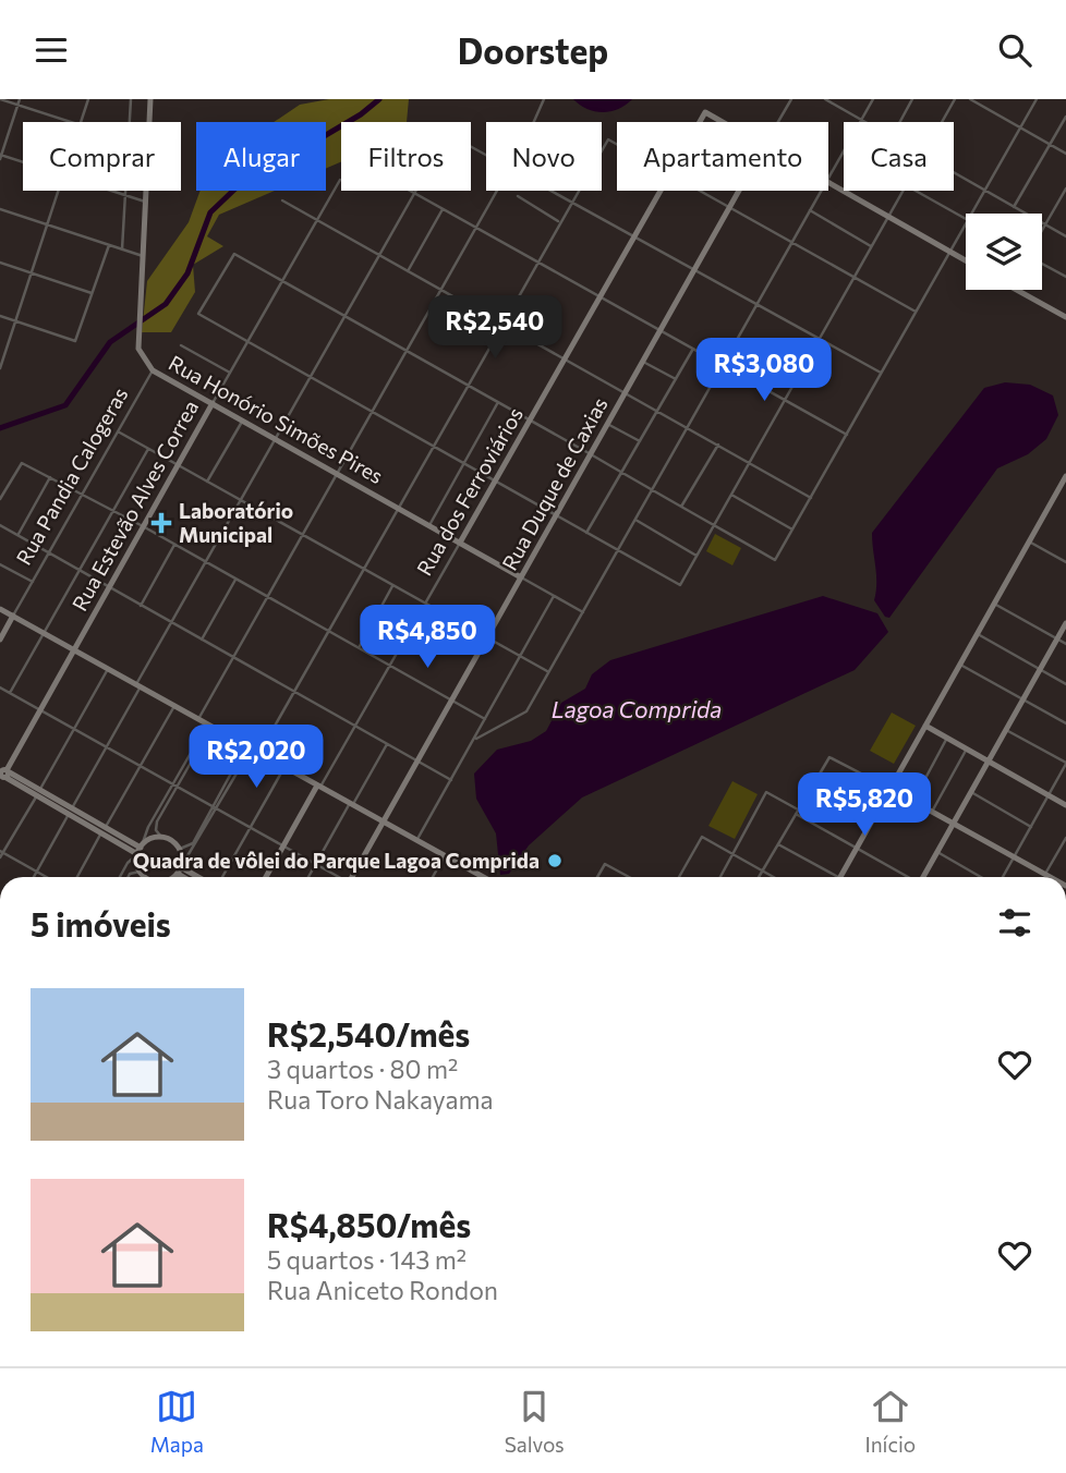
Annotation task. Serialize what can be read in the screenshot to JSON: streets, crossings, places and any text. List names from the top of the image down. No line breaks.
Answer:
{"streets":{"main road":["Rua Honório Simões Pires","Rua Pandia Calogeras","Rua Duque de Caxias","Rua dos Ferroviários","Rua Estevão Alves Correa"]},"crossings":[["Rua Honório Simões Pires","Rua Pandia Calogeras"],["Rua Honório Simões Pires","Rua Duque de Caxias"],["Rua Honório Simões Pires","Rua dos Ferroviários"],["Rua Honório Simões Pires","Rua Estevão Alves Correa"]],"water":["Lagoa Comprida"],"places":{"health":["Laboratório Municipal"],"other":["Quadra de vôlei do Parque Lagoa Comprida"]},"page":{"header":"Doorstep","chip":["Comprar","Alugar","Filtros","Novo","Apartamento","Casa"],"price":["R$2,540","R$3,080","R$4,850","R$2,020","R$5,820"],"heading":"5 imóveis","list":[{"name":"R$2,540/mês","note":"3 quartos · 80 m² · Rua Toro Nakayama"},{"name":"R$4,850/mês","note":"5 quartos · 143 m² · Rua Aniceto Rondon"}],"tabs":["Mapa","Salvos","Início"]}}
